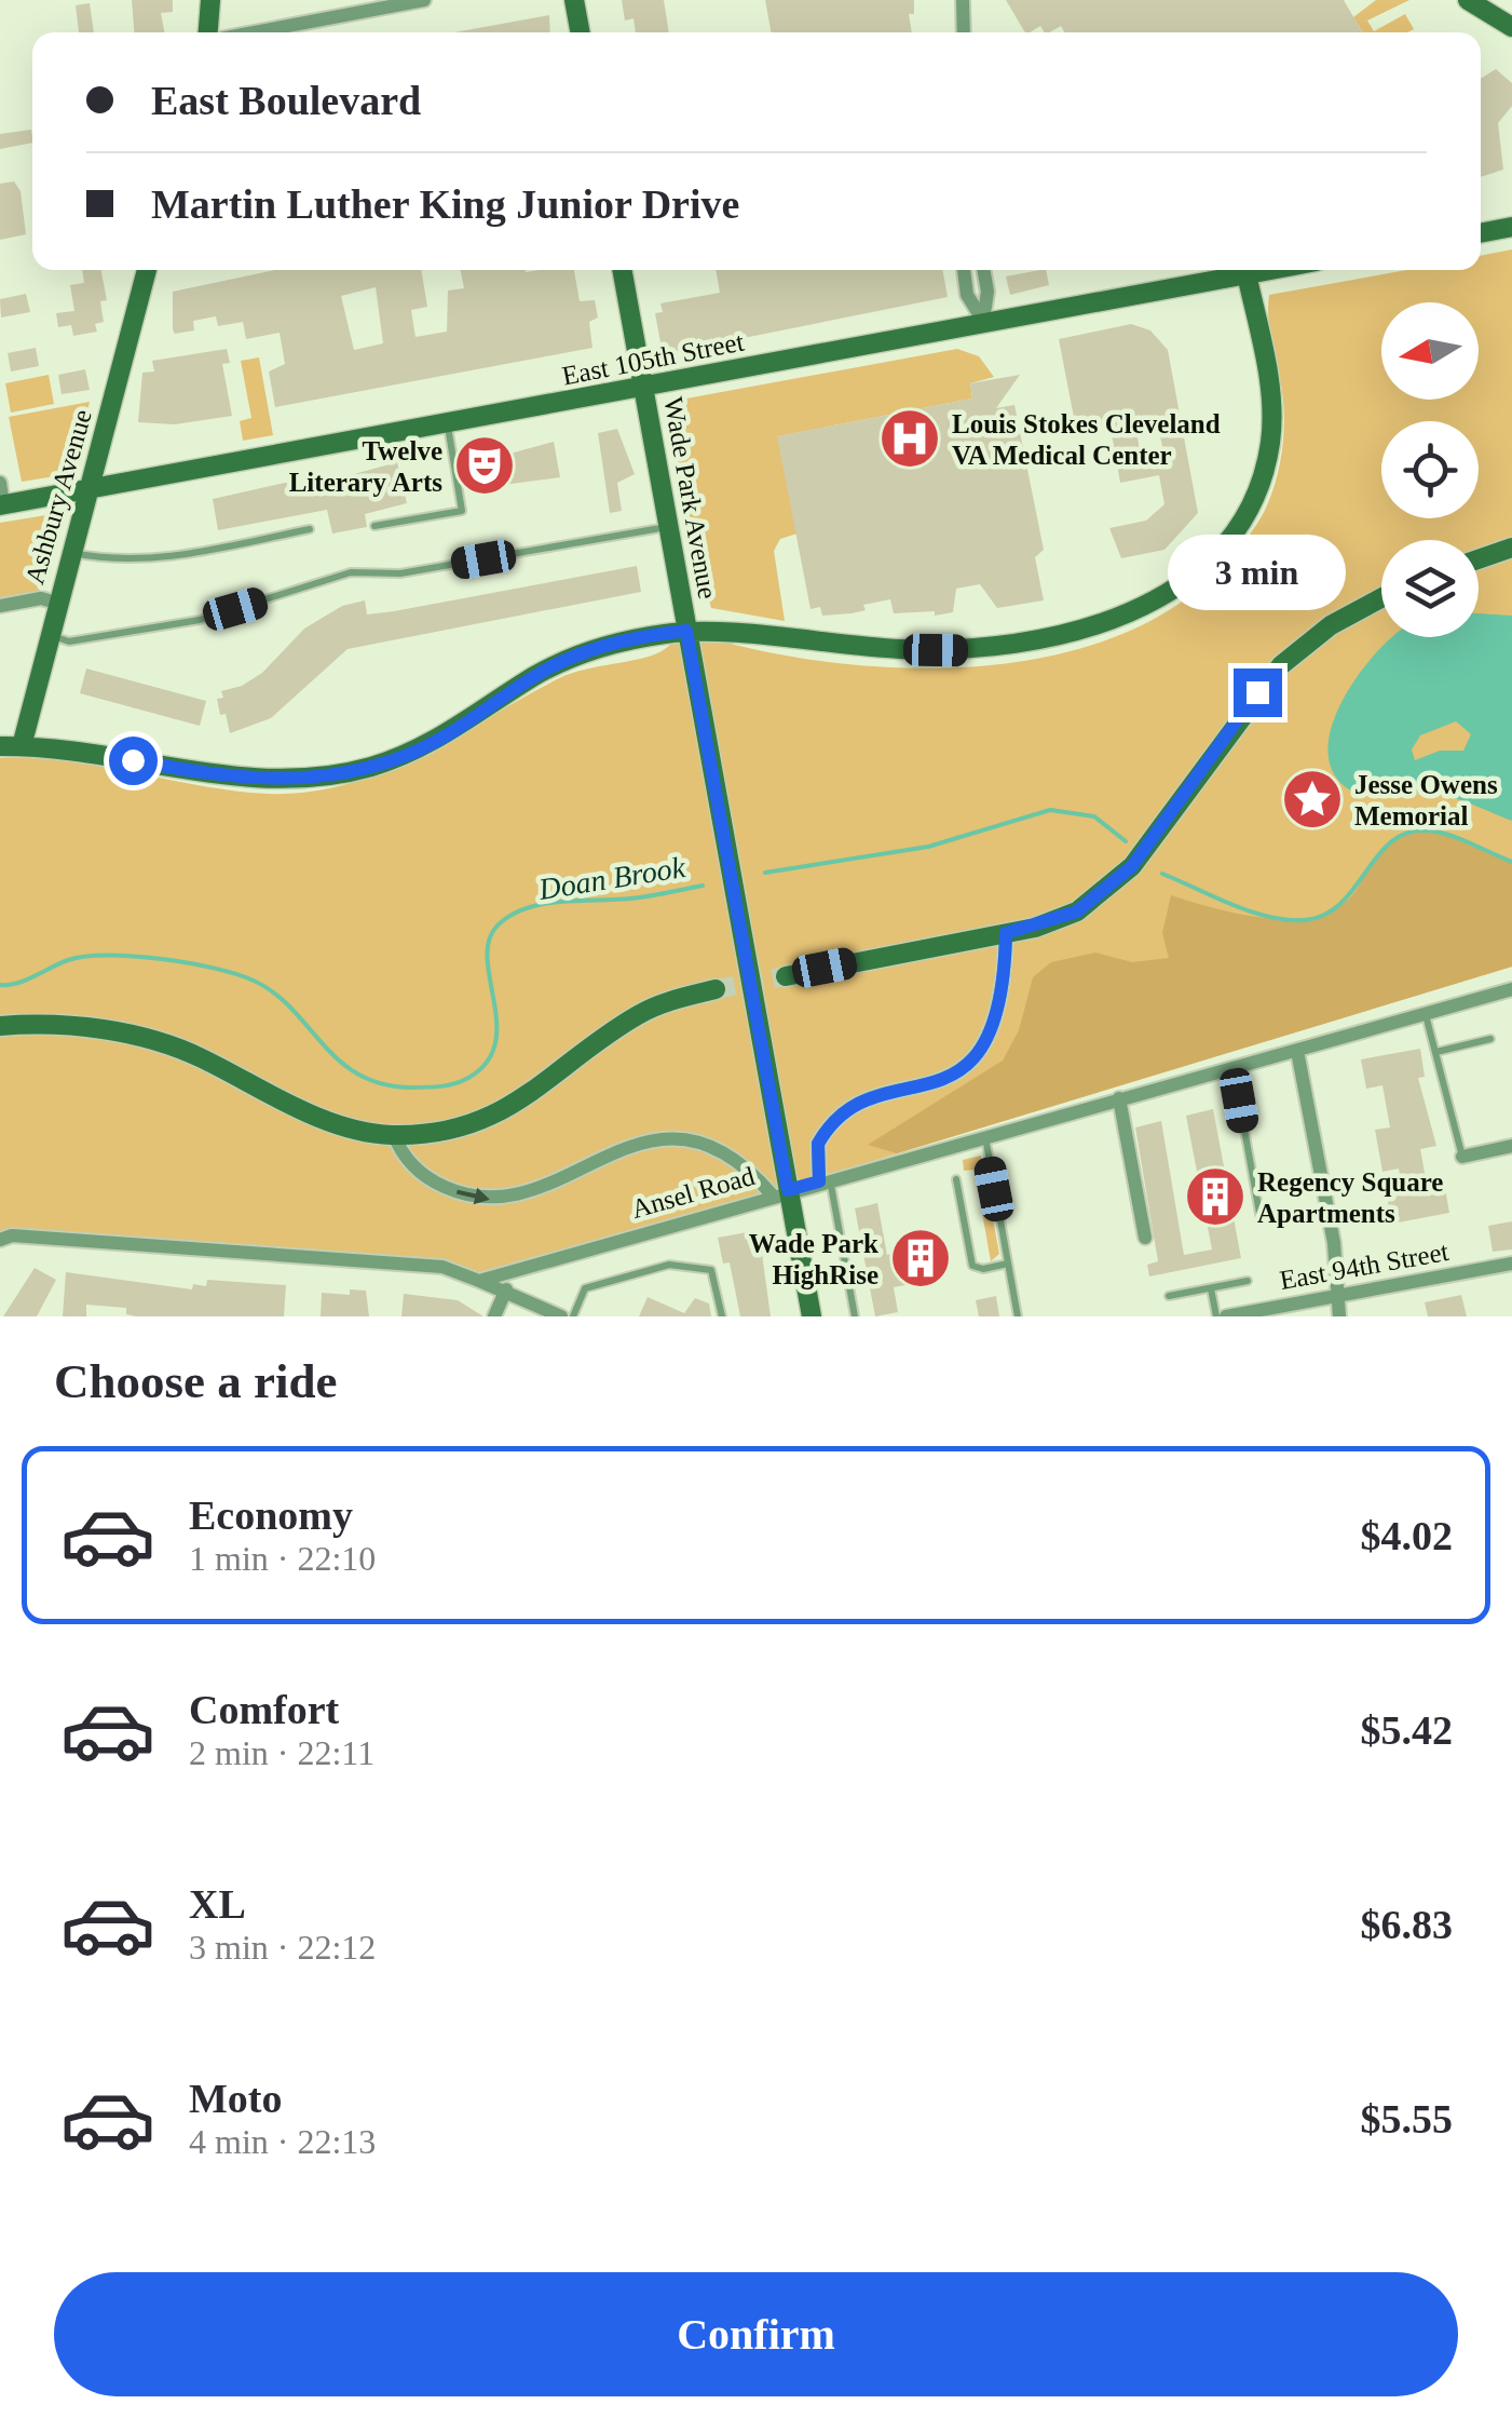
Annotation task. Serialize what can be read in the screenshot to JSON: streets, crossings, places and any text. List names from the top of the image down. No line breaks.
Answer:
{"streets":{"street":["East 105th Street","Ashbury Avenue","Wade Park Avenue","Ansel Road","East 94th Street"]},"crossings":[["East 105th Street","Ashbury Avenue"],["East 105th Street","Wade Park Avenue"],["Wade Park Avenue","Ansel Road"]],"water":["Doan Brook"],"places":{"hospital":["Louis Stokes Cleveland VA Medical Center"],"theatre":["Twelve Literary Arts"],"place":["Jesse Owens Memorial"],"building":["Regency Square Apartments","Wade Park HighRise"]},"north":"left","page":{"banner":["East Boulevard","Martin Luther King Junior Drive"],"bubble":"3 min","heading":"Choose a ride","list":[{"name":"Economy","note":"1 min · 22:10","value":"$4.02"},{"name":"Comfort","note":"2 min · 22:11","value":"$5.42"},{"name":"XL","note":"3 min · 22:12","value":"$6.83"},{"name":"Moto","note":"4 min · 22:13","value":"$5.55"}],"buttons":"Confirm"}}
